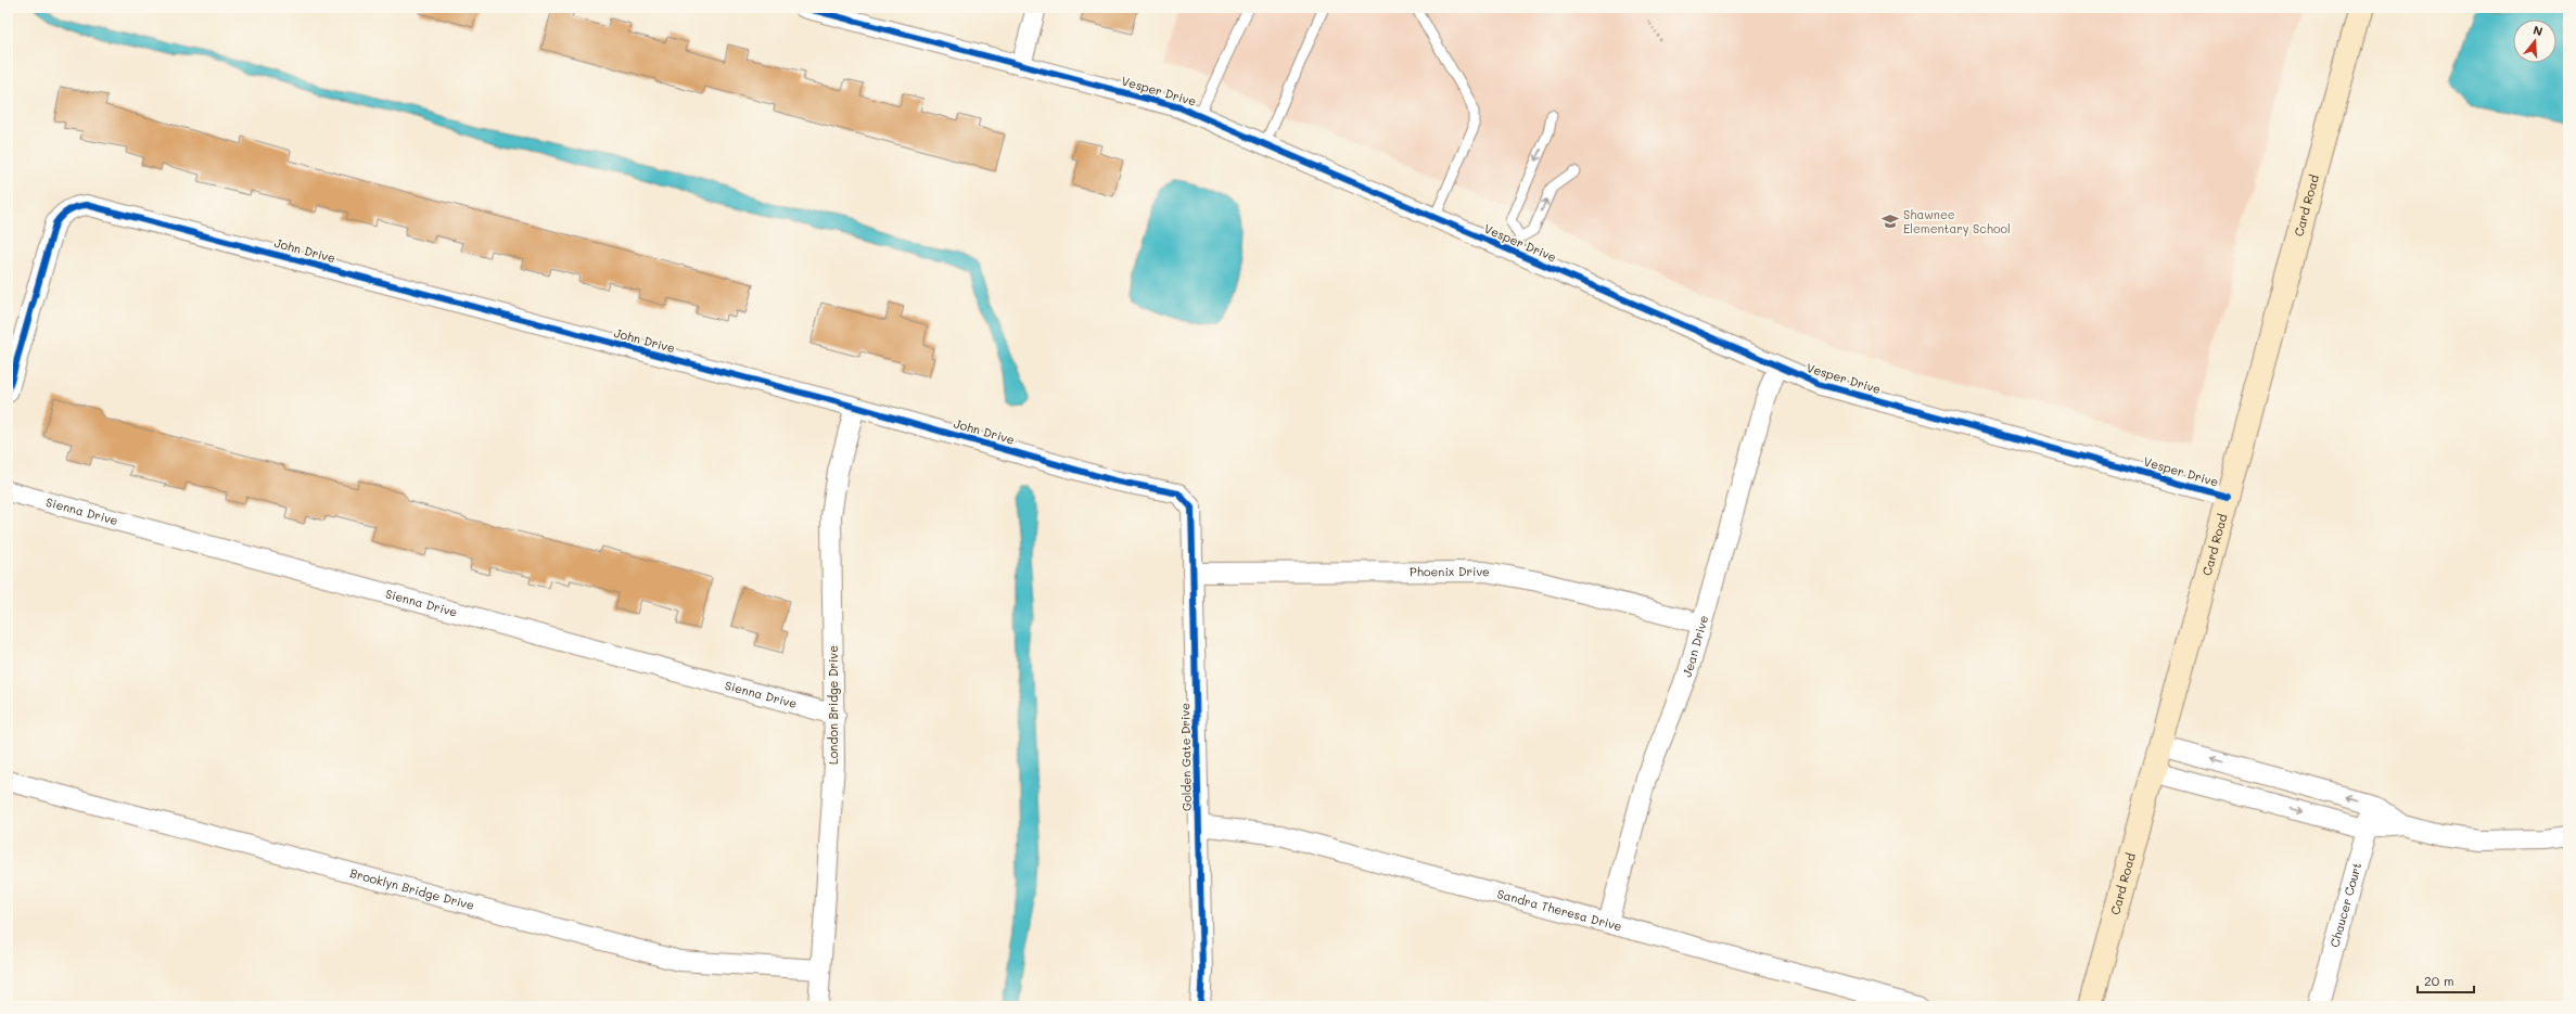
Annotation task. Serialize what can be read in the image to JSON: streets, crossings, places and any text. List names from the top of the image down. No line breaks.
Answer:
{"streets":{"street":["Vesper Drive","Card Road","John Drive","Sienna Drive","Phoenix Drive","Jean Drive","London Bridge Drive","Golden Gate Drive","Brooklyn Bridge Drive","Chaucer Court","Sandra Theresa Drive"]},"crossings":[["Vesper Drive","Card Road"],["Vesper Drive","Jean Drive"],["John Drive","London Bridge Drive"],["John Drive","Golden Gate Drive"],["Sienna Drive","London Bridge Drive"],["Phoenix Drive","Jean Drive"],["Phoenix Drive","Golden Gate Drive"],["Jean Drive","Sandra Theresa Drive"],["London Bridge Drive","Brooklyn Bridge Drive"],["Golden Gate Drive","Sandra Theresa Drive"]],"places":{"school or university":["Shawnee Elementary School"]},"scale_bar":"20 m","north":"top"}
